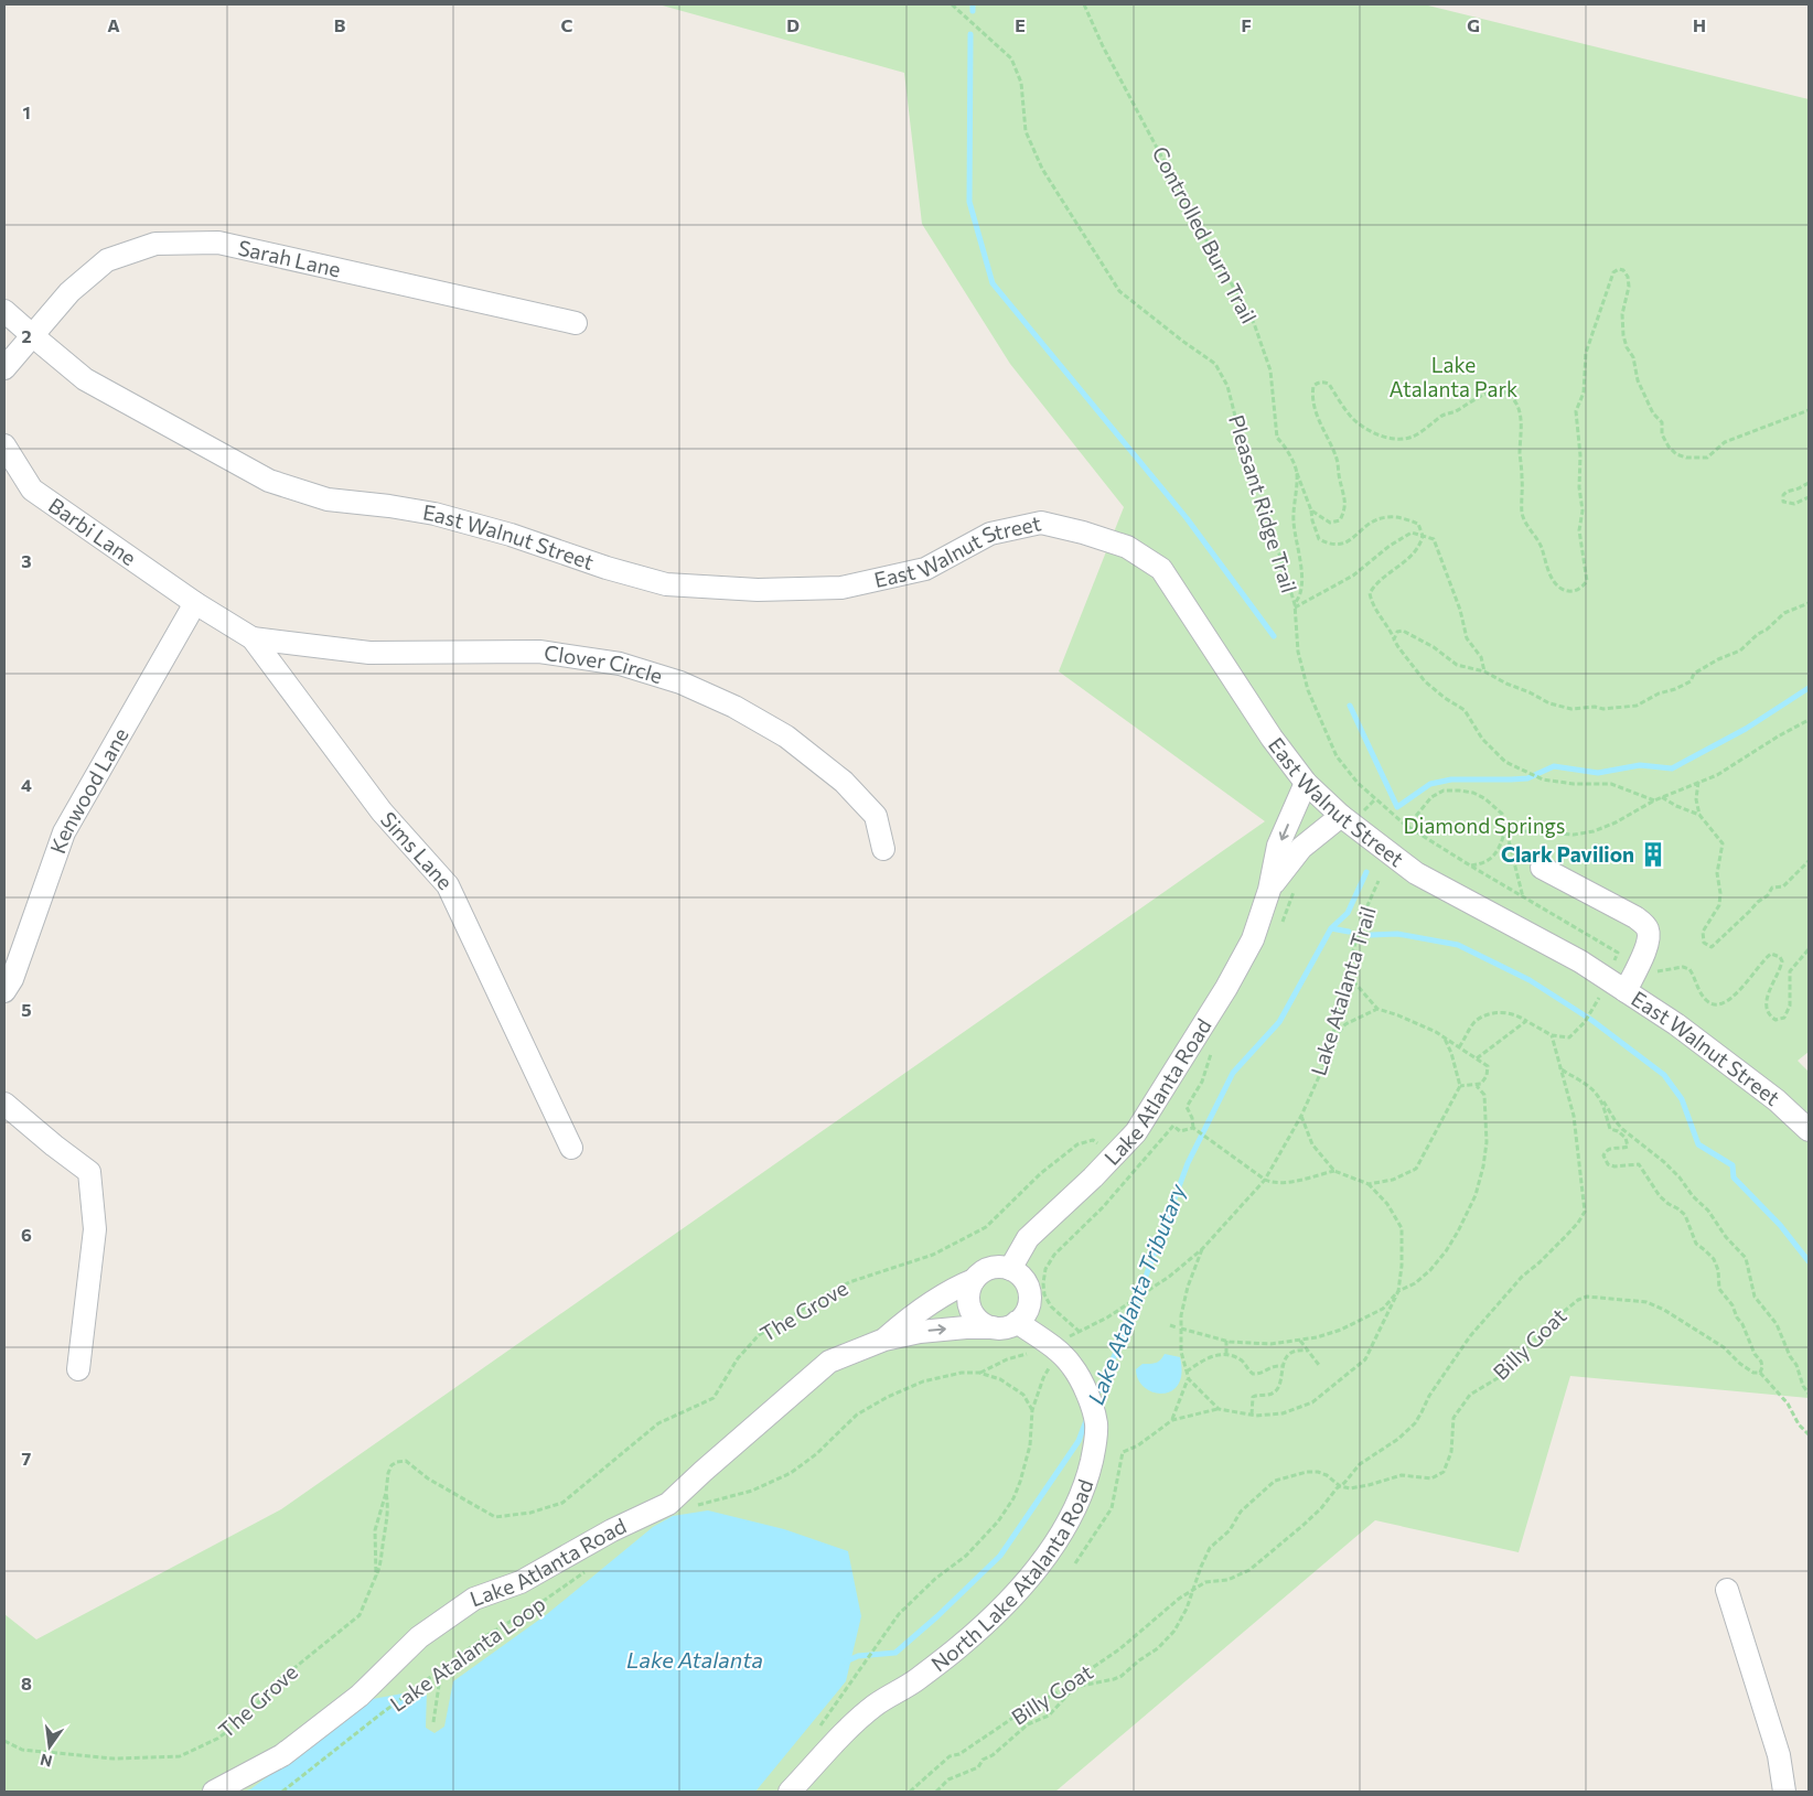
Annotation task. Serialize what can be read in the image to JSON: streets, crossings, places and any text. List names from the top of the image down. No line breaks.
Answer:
{"streets":{"street":["Sarah Lane","Barbi Lane","East Walnut Street","Clover Circle","Kenwood Lane","Sims Lane","Lake Atlanta Road","North Lake Atalanta Road"],"path":["Controlled Burn Trail","Pleasant Ridge Trail","Lake Atalanta Trail","The Grove","Billy Goat","Lake Atalanta Loop"]},"crossings":[["Controlled Burn Trail","Pleasant Ridge Trail"],["Sarah Lane","East Walnut Street"],["Barbi Lane","Kenwood Lane"],["Barbi Lane","Sims Lane"],["East Walnut Street","Lake Atlanta Road"],["Clover Circle","Sims Lane"],["Kenwood Lane","Sims Lane"],["Lake Atlanta Road","The Grove"],["Lake Atlanta Road","North Lake Atalanta Road"]],"water":["Lake Atalanta Tributary","Lake Atalanta"],"parks":["Lake Atalanta Park","Diamond Springs"],"places":{"building":["Clark Pavilion"]},"north":"bottom","grid":{"columns":["A","B","C","D","E","F","G","H"],"rows":["1","2","3","4","5","6","7","8"]}}
